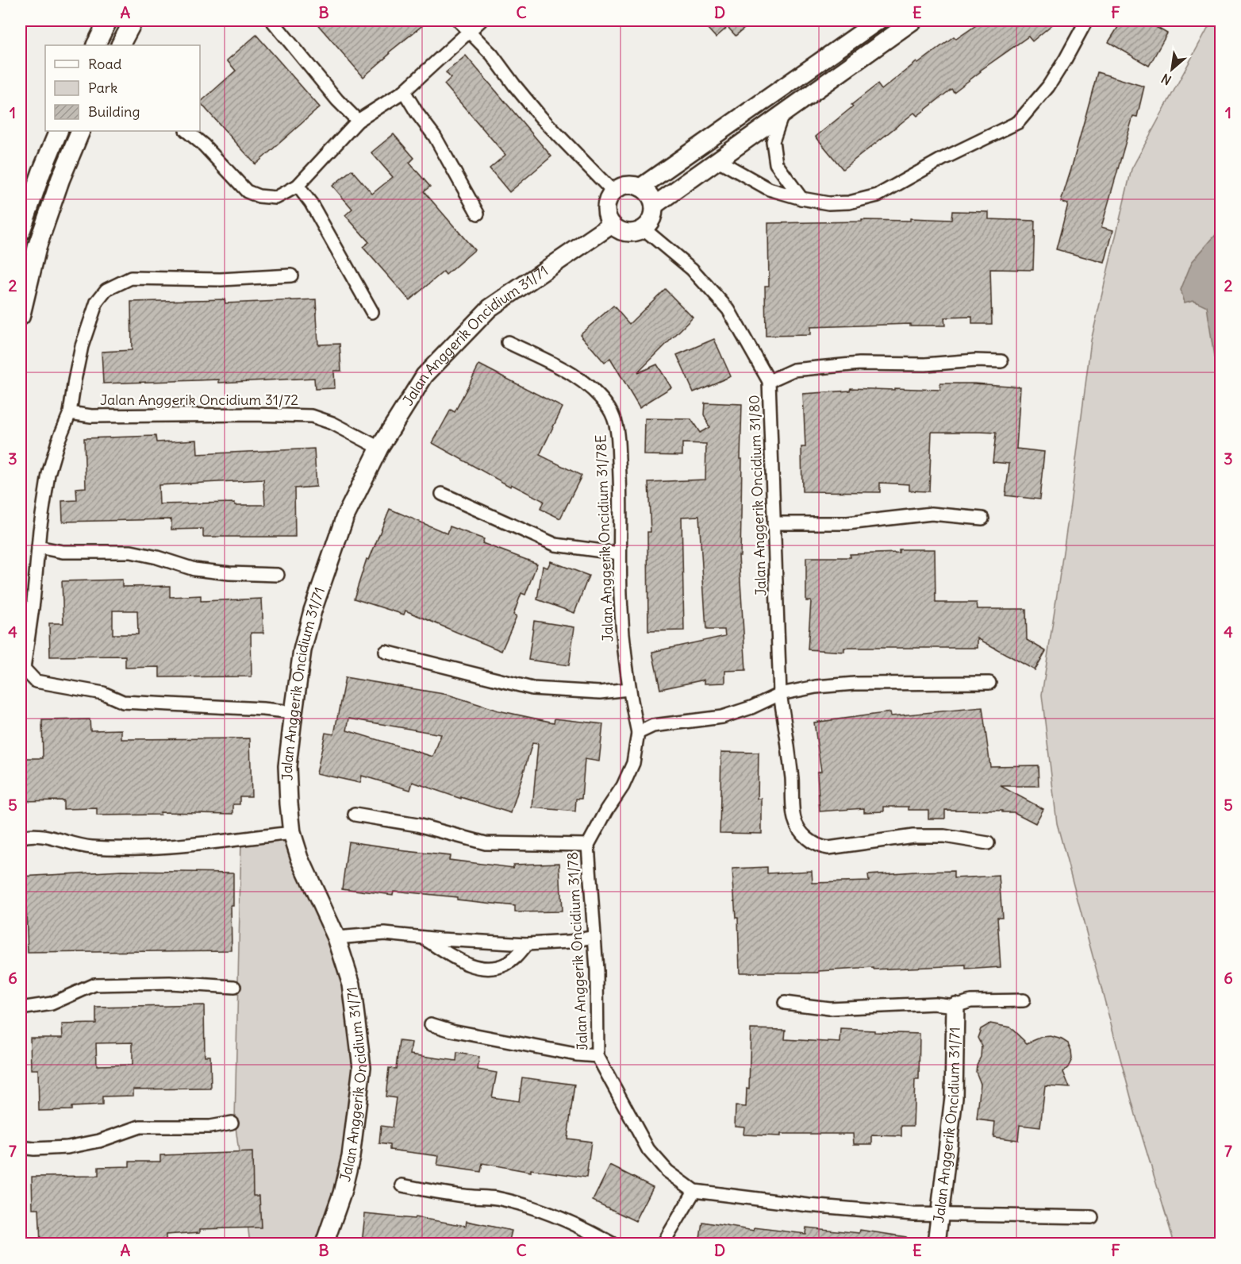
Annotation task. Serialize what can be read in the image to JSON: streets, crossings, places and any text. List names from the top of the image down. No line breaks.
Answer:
{"streets":{"street":["Jalan Anggerik Oncidium 31/71","Jalan Anggerik Oncidium 31/72","Jalan Anggerik Oncidium 31/80","Jalan Anggerik Oncidium 31/78E","Jalan Anggerik Oncidium 31/78"]},"crossings":[["Jalan Anggerik Oncidium 31/71","Jalan Anggerik Oncidium 31/72"],["Jalan Anggerik Oncidium 31/71","Jalan Anggerik Oncidium 31/80"],["Jalan Anggerik Oncidium 31/71","Jalan Anggerik Oncidium 31/78"],["Jalan Anggerik Oncidium 31/78E","Jalan Anggerik Oncidium 31/78"]],"legend":["Road","Park","Building"],"north":"bottom left","grid":{"columns":["A","B","C","D","E","F"],"rows":["1","2","3","4","5","6","7"]}}
